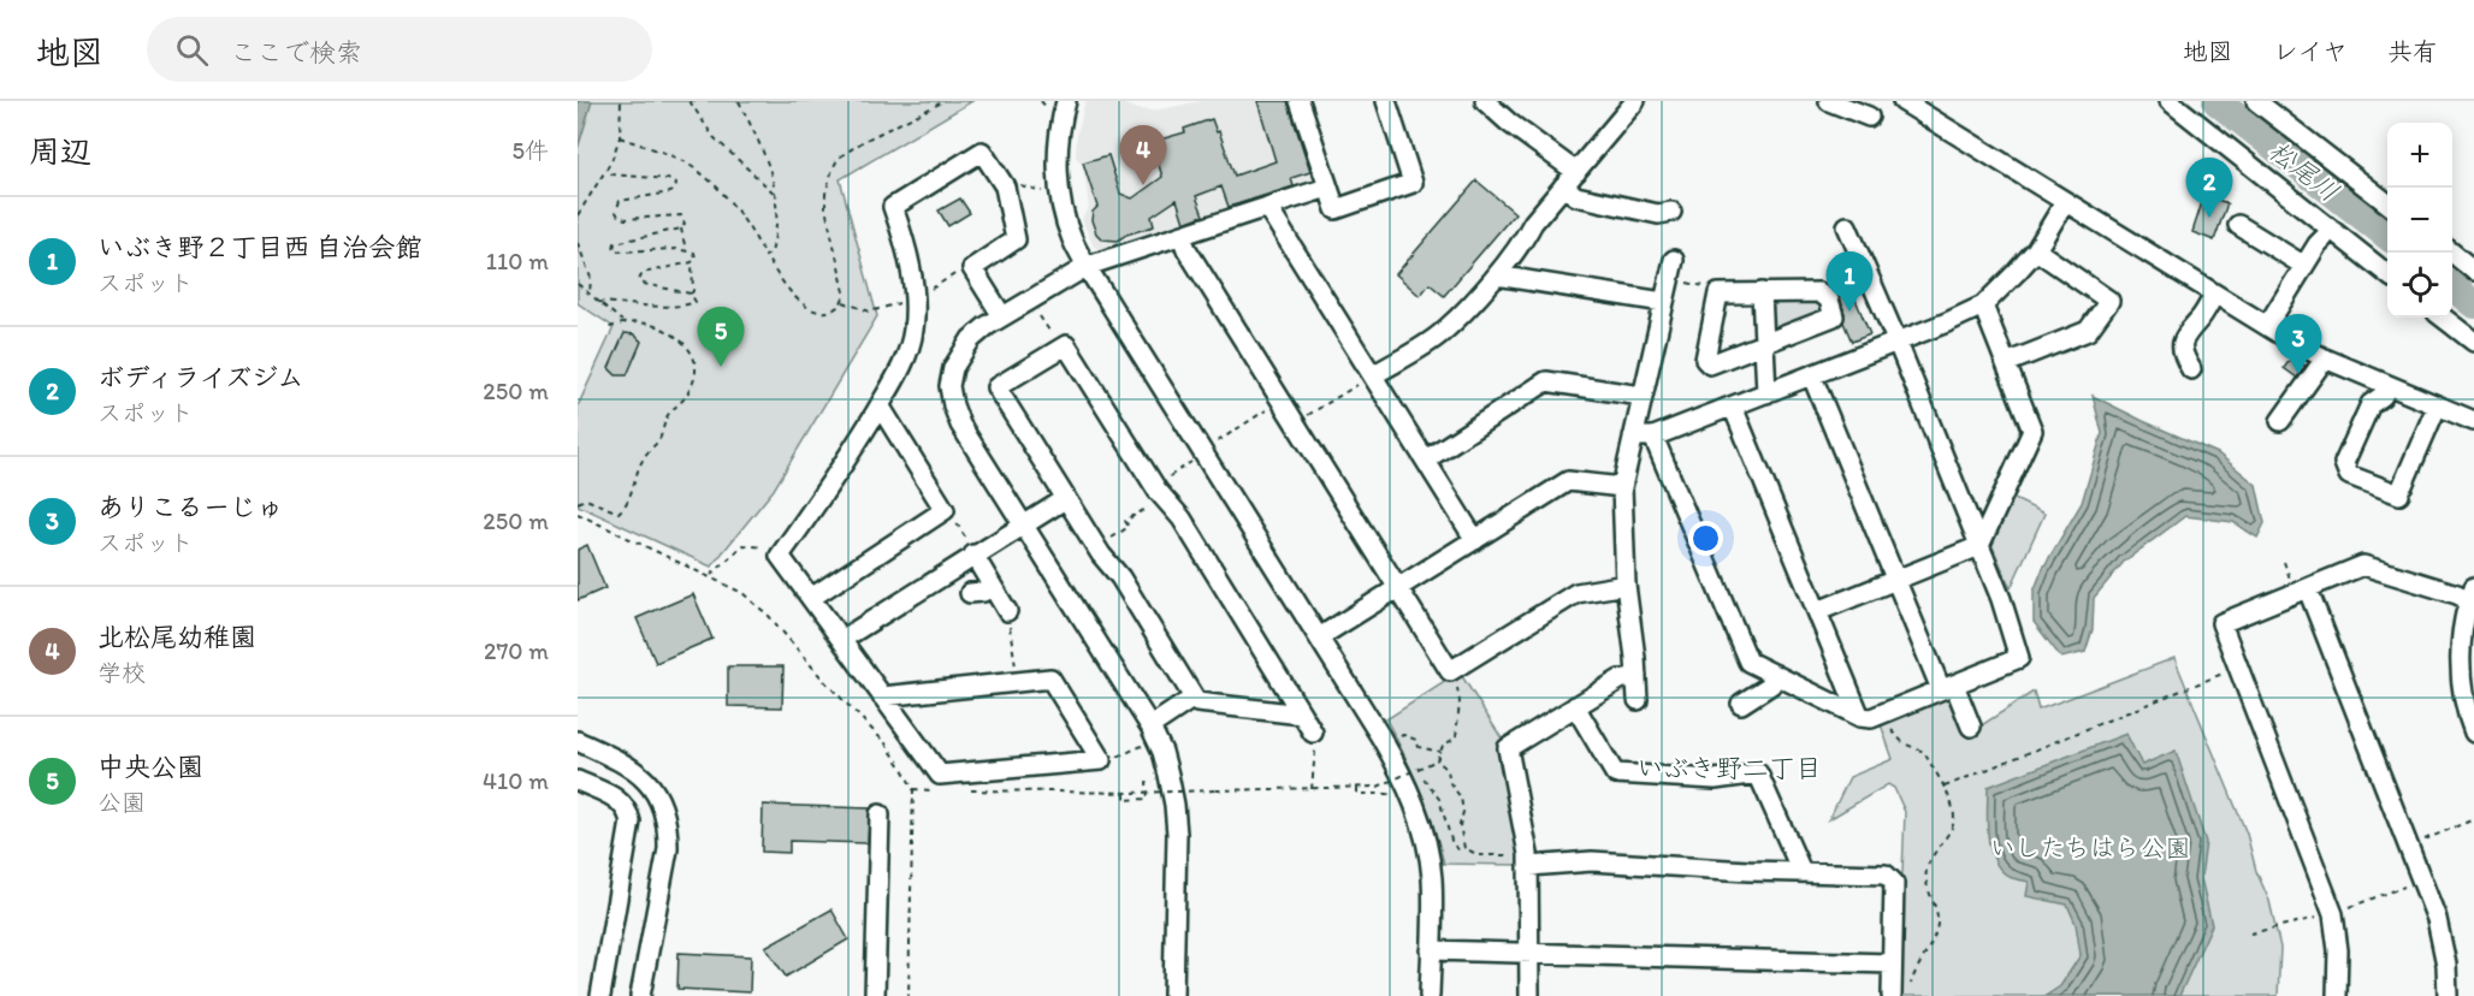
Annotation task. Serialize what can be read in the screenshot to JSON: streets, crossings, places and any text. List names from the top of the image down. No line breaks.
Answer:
{"districts":["いぶき野二丁目"],"water":["松尾川"],"parks":["いしたちはら公園"],"page":{"header":"地図","search":"ここで検索","nav":["地図","レイヤ","共有"],"heading":["周辺","5件"],"map_buttons":["+","−"],"pins":["4","2","1","5","3"],"list":[{"mark":"1","name":"いぶき野２丁目西 自治会館","note":"スポット","value":"110 m"},{"mark":"2","name":"ボディライズジム","note":"スポット","value":"250 m"},{"mark":"3","name":"ありこるーじゅ","note":"スポット","value":"250 m"},{"mark":"4","name":"北松尾幼稚園","note":"学校","value":"270 m"},{"mark":"5","name":"中央公園","note":"公園","value":"410 m"}]}}
